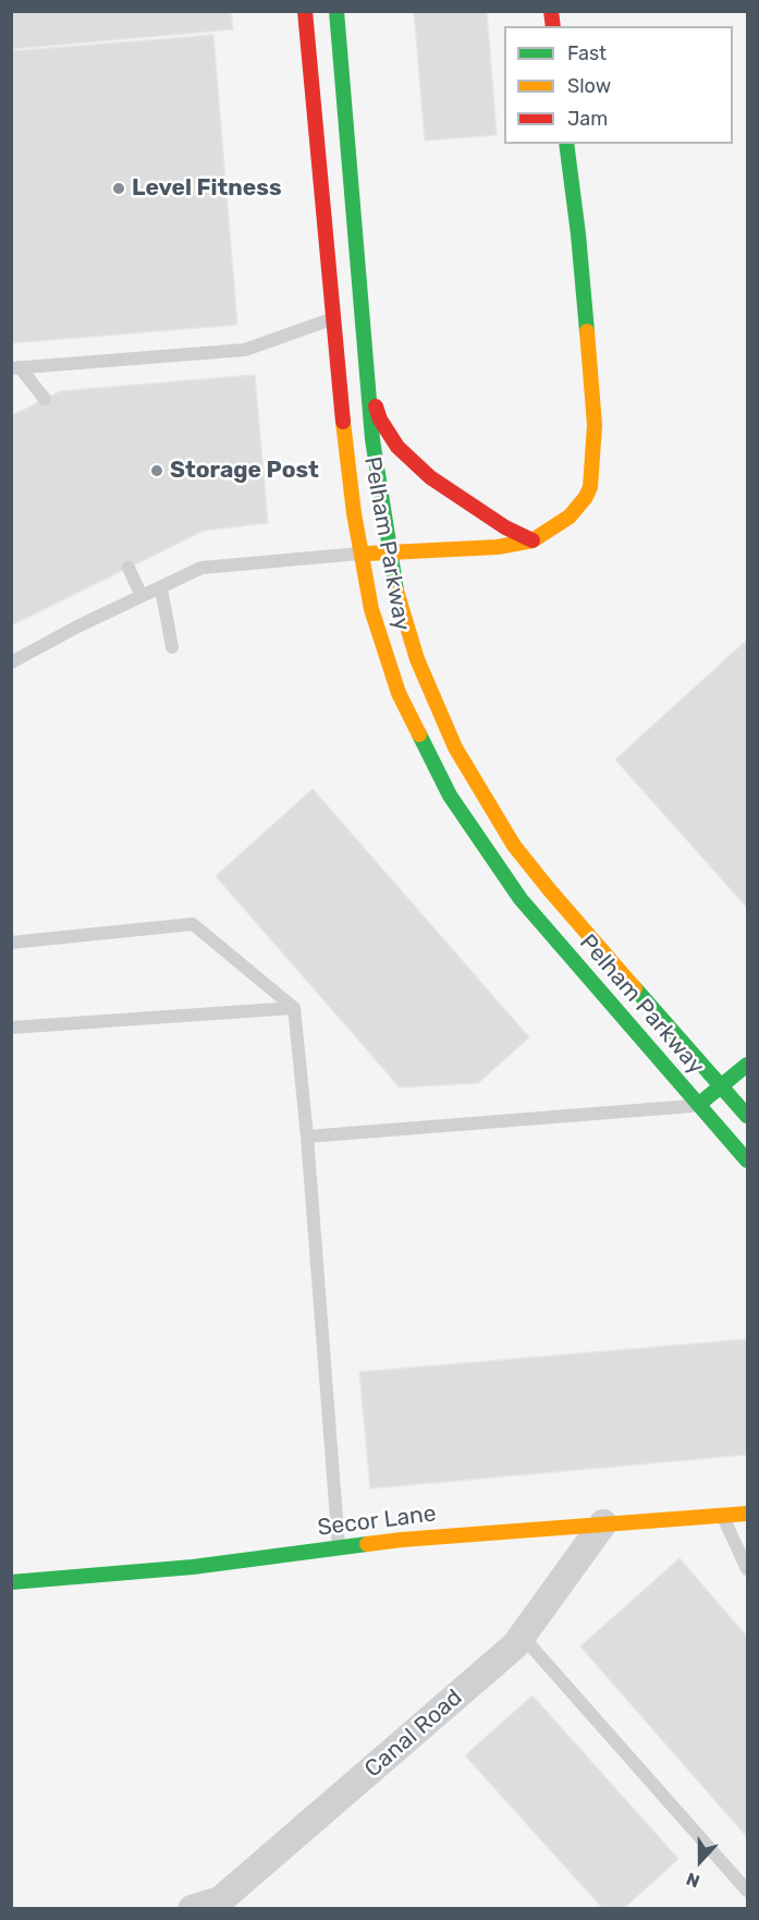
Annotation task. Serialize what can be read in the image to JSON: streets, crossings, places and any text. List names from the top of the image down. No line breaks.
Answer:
{"streets":{"main road":["Pelham Parkway","Secor Lane"],"street":["Canal Road"]},"crossings":[["Secor Lane","Canal Road"]],"places":["Level Fitness","Storage Post"],"legend":["Fast","Slow","Jam"],"north":"bottom"}
